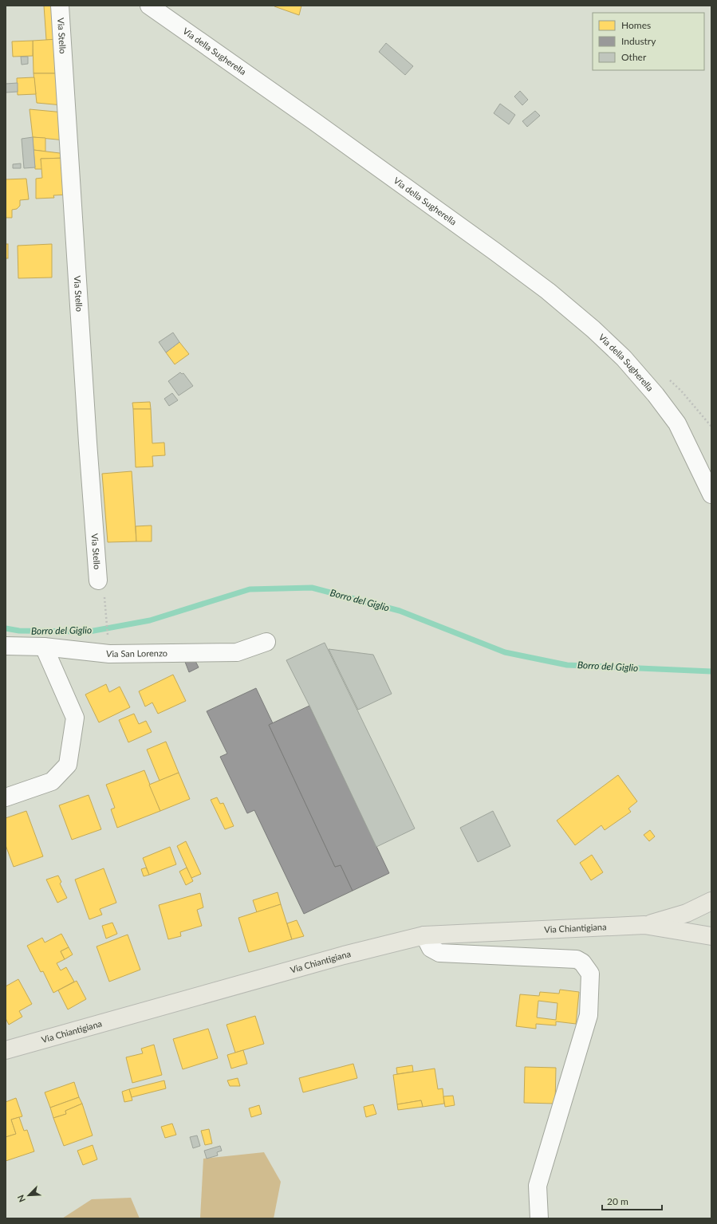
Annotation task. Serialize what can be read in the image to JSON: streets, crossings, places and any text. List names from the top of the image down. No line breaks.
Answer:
{"streets":{"main road":["Via Chiantigiana"],"street":["Via Stello","Via della Sugherella","Via San Lorenzo"]},"water":["Borro del Giglio"],"legend":["Homes","Industry","Other"],"scale_bar":"20 m","north":"bottom left"}
